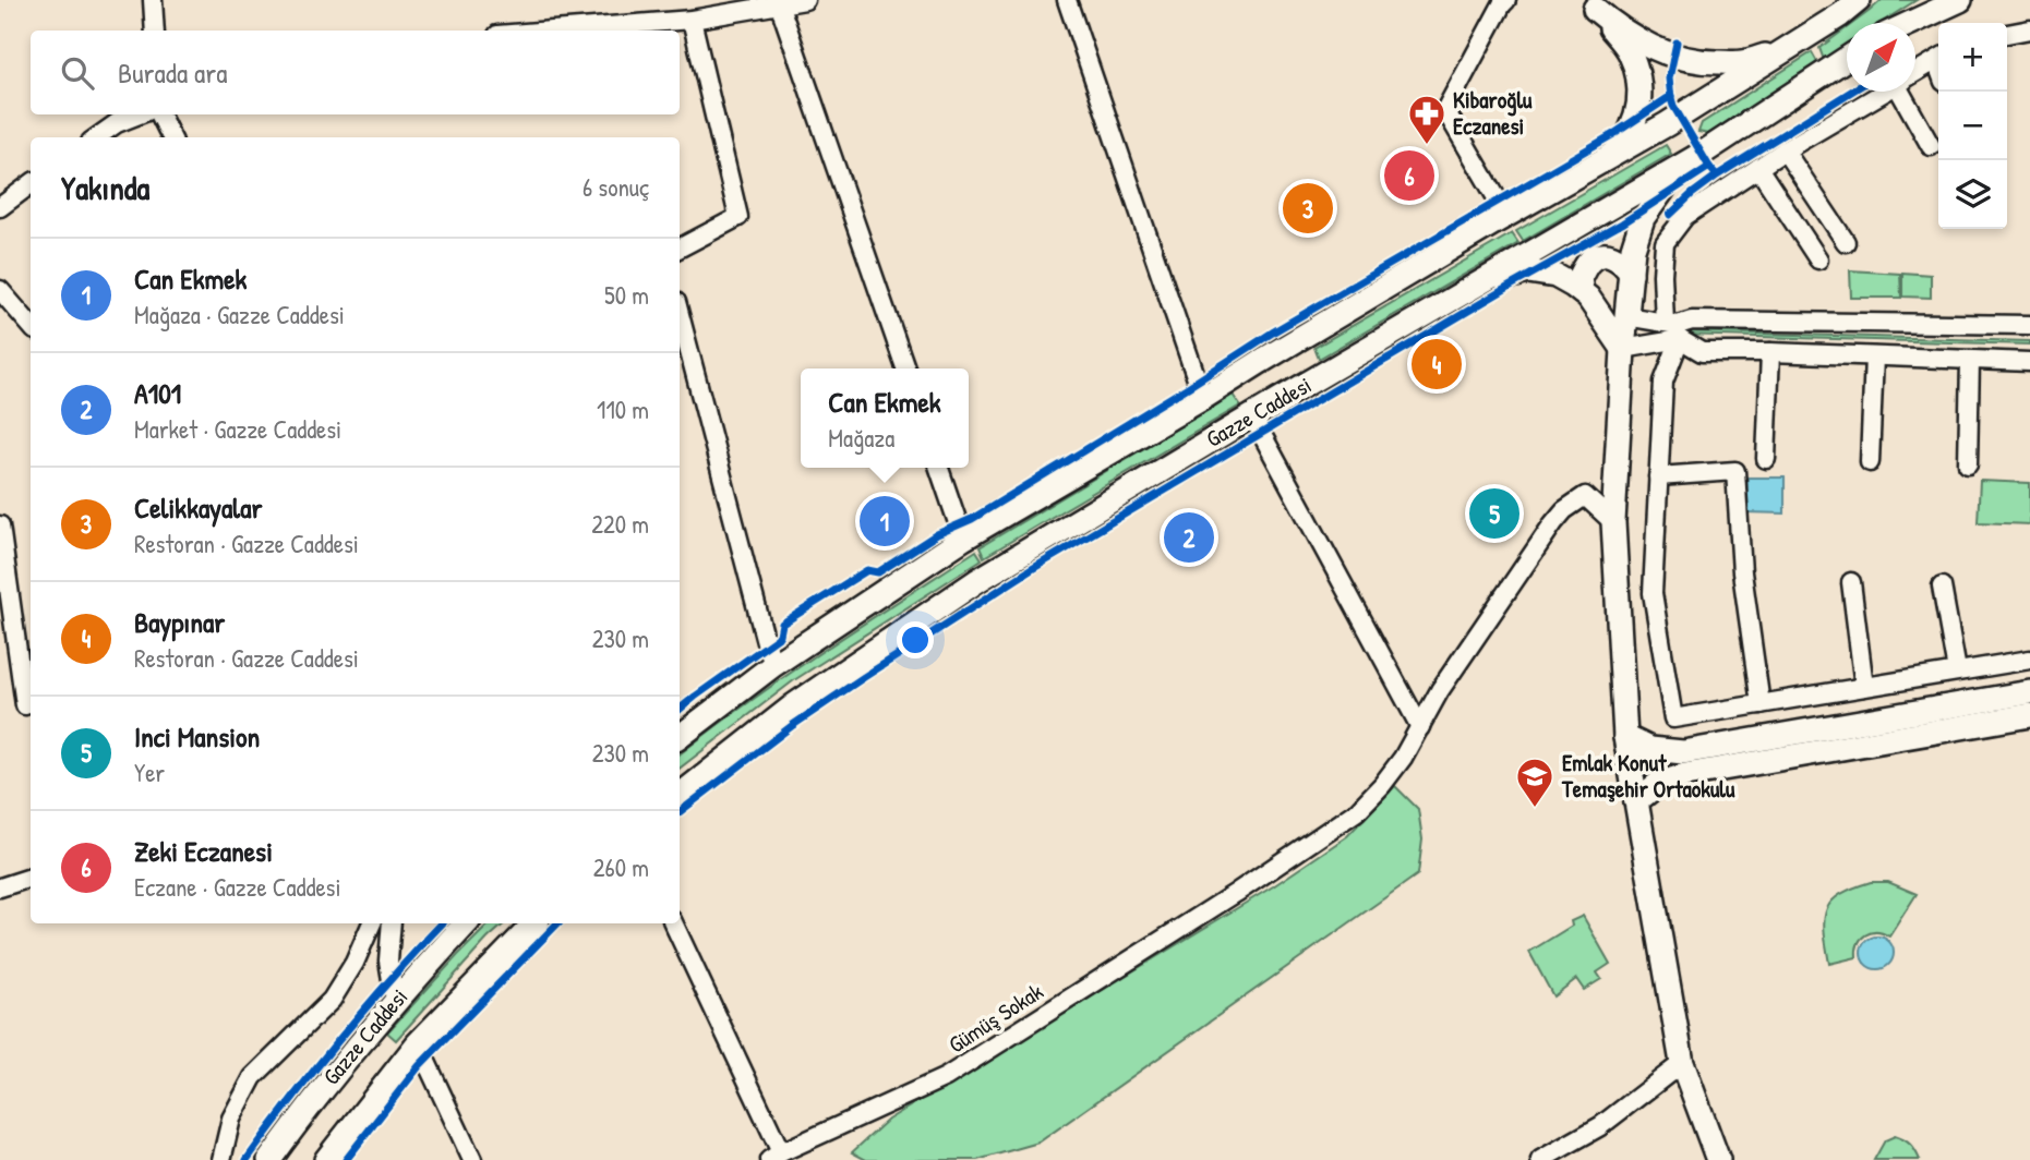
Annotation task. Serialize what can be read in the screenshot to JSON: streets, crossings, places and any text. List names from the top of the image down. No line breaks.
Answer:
{"streets":{"main road":["Gazze Caddesi"],"street":["Gümüş Sokak"]},"places":{"pharmacy":["Kibaroğlu Eczanesi"],"school or university":["Emlak Konut Temaşehir Ortaokulu"]},"north":"top right","page":{"map_buttons":["+","−"],"search":"Burada ara","heading":["Yakında","6 sonuç"],"pins":["6","3","4","5","1","2"],"list":[{"mark":"1","name":"Can Ekmek","note":"Mağaza · Gazze Caddesi","value":"50 m"},{"mark":"2","name":"A101","note":"Market · Gazze Caddesi","value":"110 m"},{"mark":"3","name":"Celikkayalar","note":"Restoran · Gazze Caddesi","value":"220 m"},{"mark":"4","name":"Baypınar","note":"Restoran · Gazze Caddesi","value":"230 m"},{"mark":"5","name":"Inci Mansion","note":"Yer","value":"230 m"},{"mark":"6","name":"Zeki Eczanesi","note":"Eczane · Gazze Caddesi","value":"260 m"}],"popup":["Can Ekmek","Mağaza"]}}
